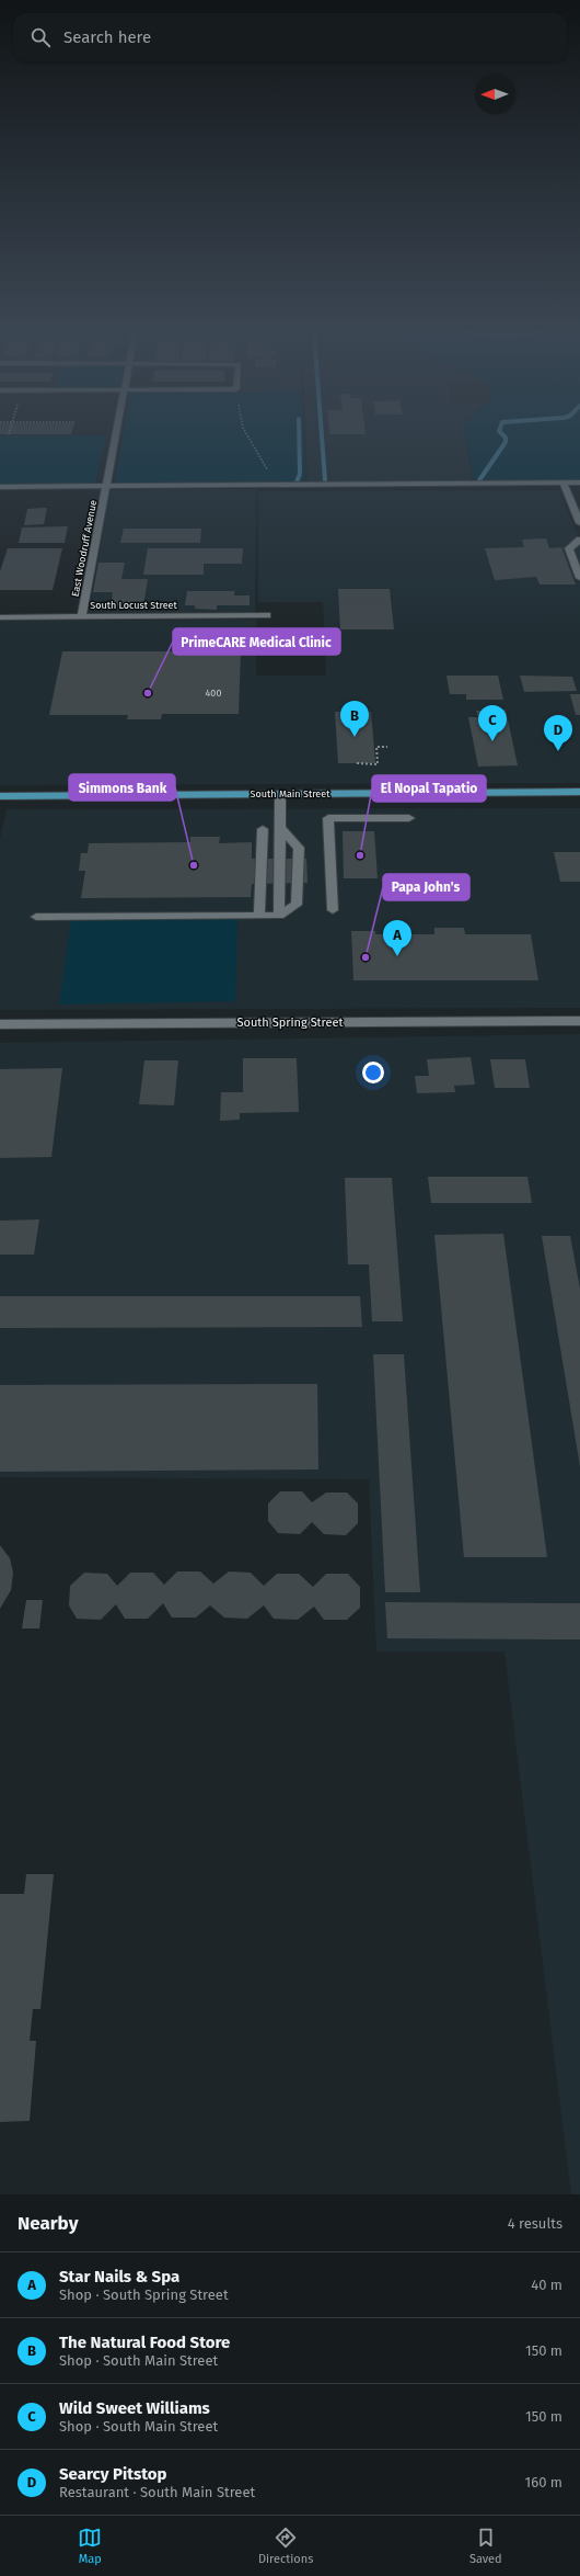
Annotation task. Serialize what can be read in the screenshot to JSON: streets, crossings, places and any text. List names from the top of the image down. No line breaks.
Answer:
{"streets":{"main road":["South Main Street"],"street":["East Woodruff Avenue","South Locust Street","South Spring Street"]},"crossings":[["East Woodruff Avenue","South Locust Street"]],"places":["PrimeCARE Medical Clinic","El Nopal Tapatio","Simmons Bank","Papa John's"],"house_numbers":["400"],"north":"left","page":{"search":"Search here","pins":["B","C","D","A"],"heading":["Nearby","4 results"],"list":[{"mark":"A","name":"Star Nails & Spa","note":"Shop · South Spring Street","value":"40 m"},{"mark":"B","name":"The Natural Food Store","note":"Shop · South Main Street","value":"150 m"},{"mark":"C","name":"Wild Sweet Williams","note":"Shop · South Main Street","value":"150 m"},{"mark":"D","name":"Searcy Pitstop","note":"Restaurant · South Main Street","value":"160 m"}],"nav":["Map","Directions","Saved"]}}
